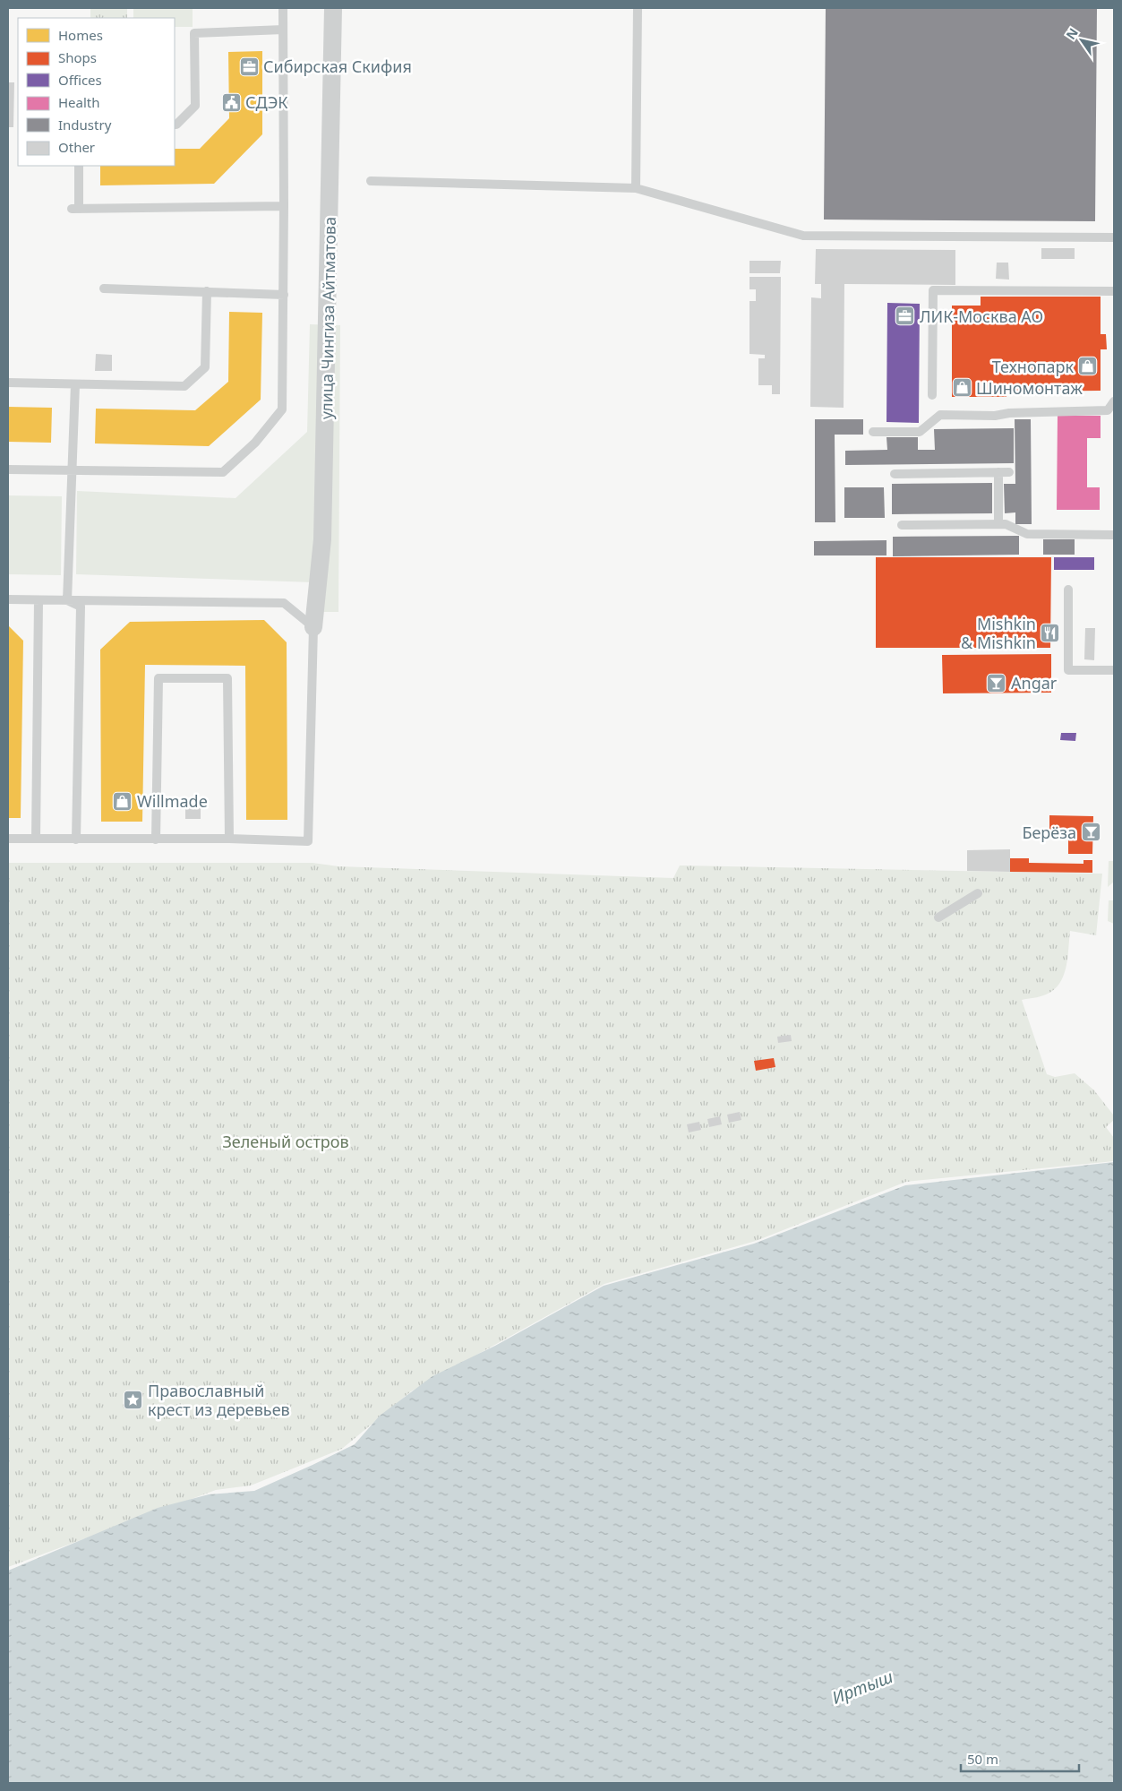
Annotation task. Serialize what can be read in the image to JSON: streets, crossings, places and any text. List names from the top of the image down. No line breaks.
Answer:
{"streets":{"street":["улица Чингиза Айтматова"]},"water":["Иртыш"],"parks":["Зеленый остров"],"places":{"office":["Сибирская Скифия","ЛИК-Москва АО"],"public building":["СДЭК"],"shop":["Технопарк","Шиномонтаж","Willmade"],"restaurant":["Mishkin & Mishkin"],"bar":["Angar","Берёза"],"place":["Православный крест из деревьев"]},"legend":["Homes","Shops","Offices","Health","Industry","Other"],"scale_bar":"50 m","north":"top left"}
